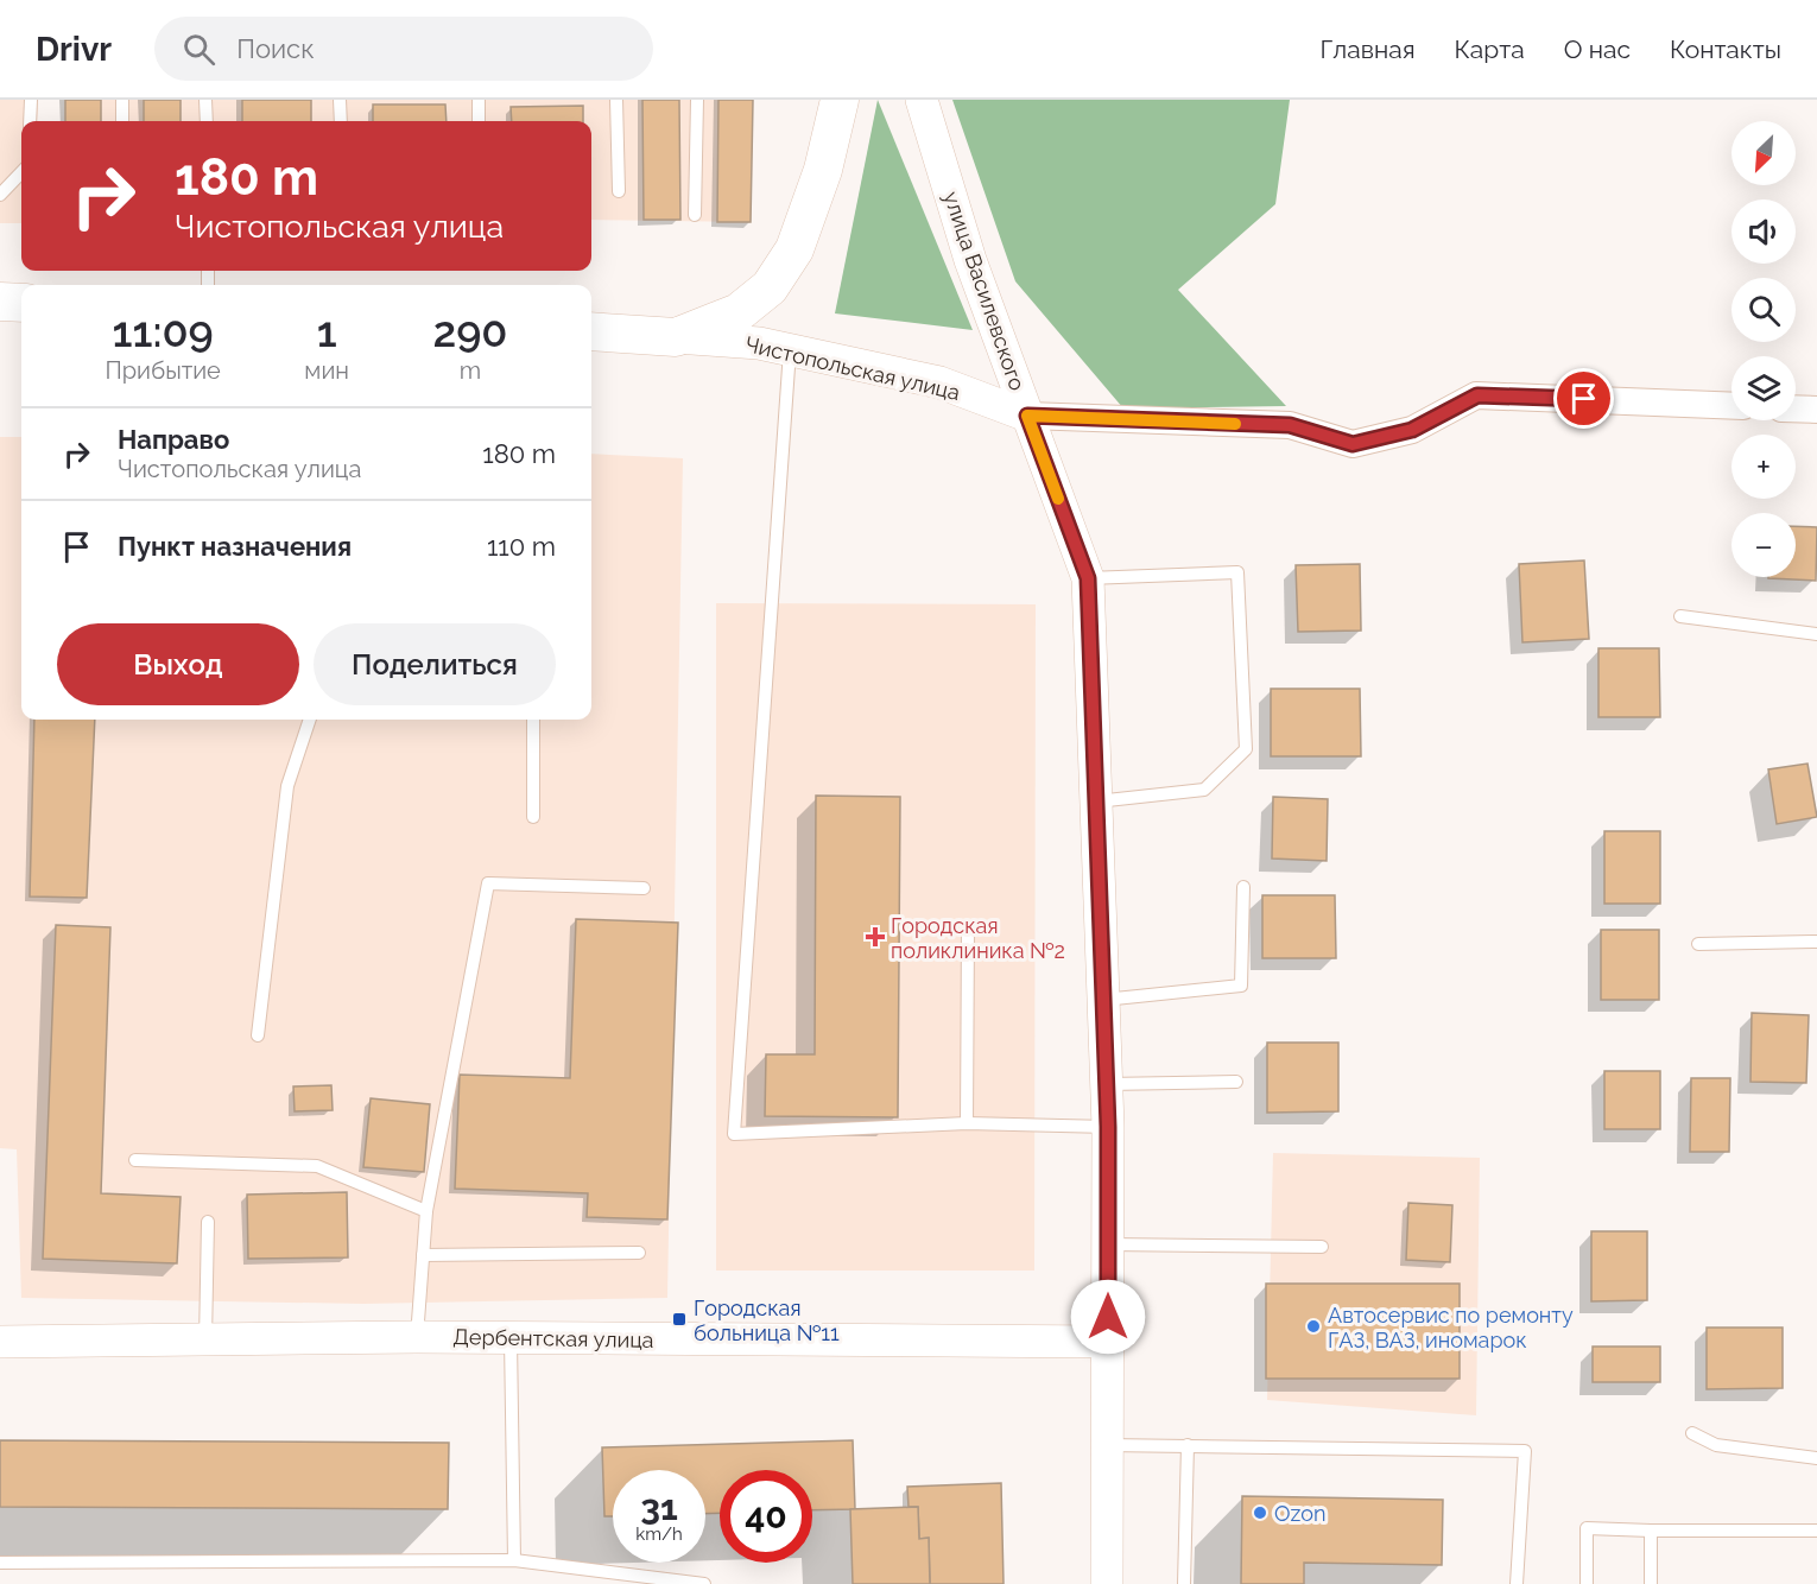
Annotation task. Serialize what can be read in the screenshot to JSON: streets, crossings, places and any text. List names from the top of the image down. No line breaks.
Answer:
{"streets":{"main road":["Чистопольская улица"],"street":["улица Василевского","Дербентская улица"]},"crossings":[["улица Василевского","Чистопольская улица"],["улица Василевского","Дербентская улица"]],"places":{"health":["Городская поликлиника №2"],"transit":["Городская больница №11"],"other":["Автосервис по ремонту ГАЗ, ВАЗ, иномарок","Ozon"]},"north":"bottom left","page":{"header":"Drivr","search":"Поиск","nav":["Главная","Карта","О нас","Контакты"],"map_buttons":["+","−"],"turn":["180 m","Чистопольская улица"],"eta":["11:09","Прибытие","1","мин","290","m"],"list":[{"name":"Направо","note":"Чистопольская улица","value":"180 m"},{"name":"Пункт назначения","value":"110 m"}],"buttons":["Выход","Поделиться"],"speed":"31 km/h","limit":"40"}}
